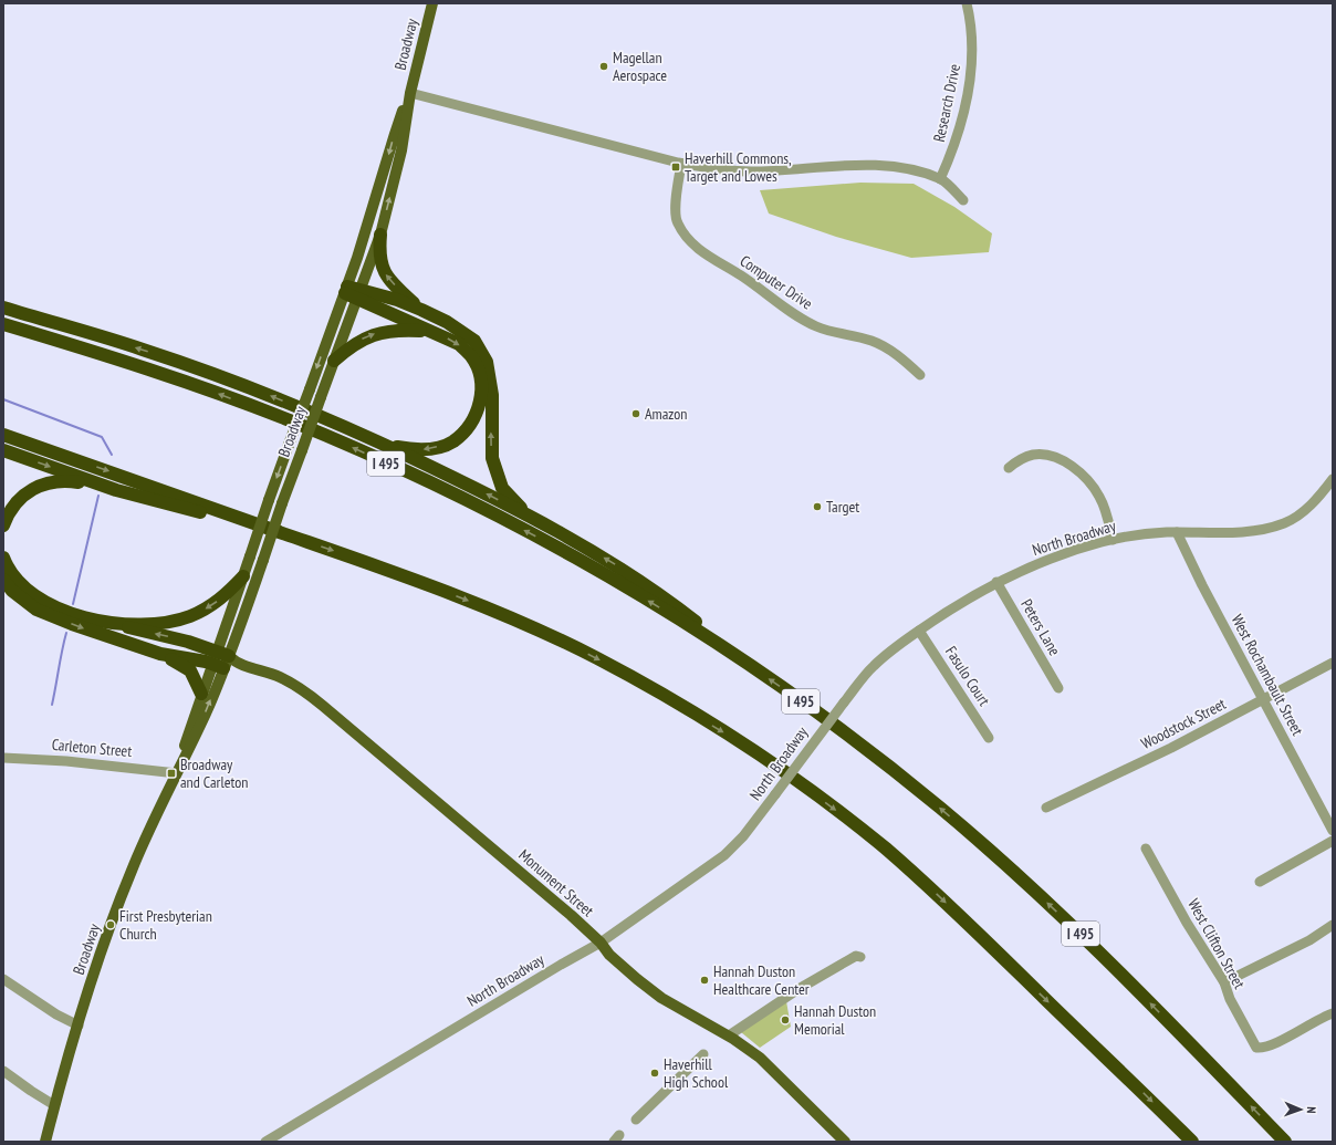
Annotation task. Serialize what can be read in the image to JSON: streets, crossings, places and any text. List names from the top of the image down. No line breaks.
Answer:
{"streets":{"highway":["I 495"],"main road":["Broadway","Monument Street"],"street":["Research Drive","Computer Drive","North Broadway","Peters Lane","West Rochambault Street","Fasulo Court","Woodstock Street","Carleton Street","West Clifton Street"]},"crossings":[["Broadway","Carleton Street"],["Broadway","Monument Street"],["North Broadway","Peters Lane"],["North Broadway","West Rochambault Street"],["North Broadway","Fasulo Court"],["North Broadway","Monument Street"],["West Rochambault Street","Woodstock Street"]],"places":{"other":["Magellan Aerospace","Amazon","Target","First Presbyterian Church","Hannah Duston Healthcare Center","Hannah Duston Memorial","Haverhill High School"],"transit":["Haverhill Commons, Target and Lowes","Broadway and Carleton"]},"north":"right"}
